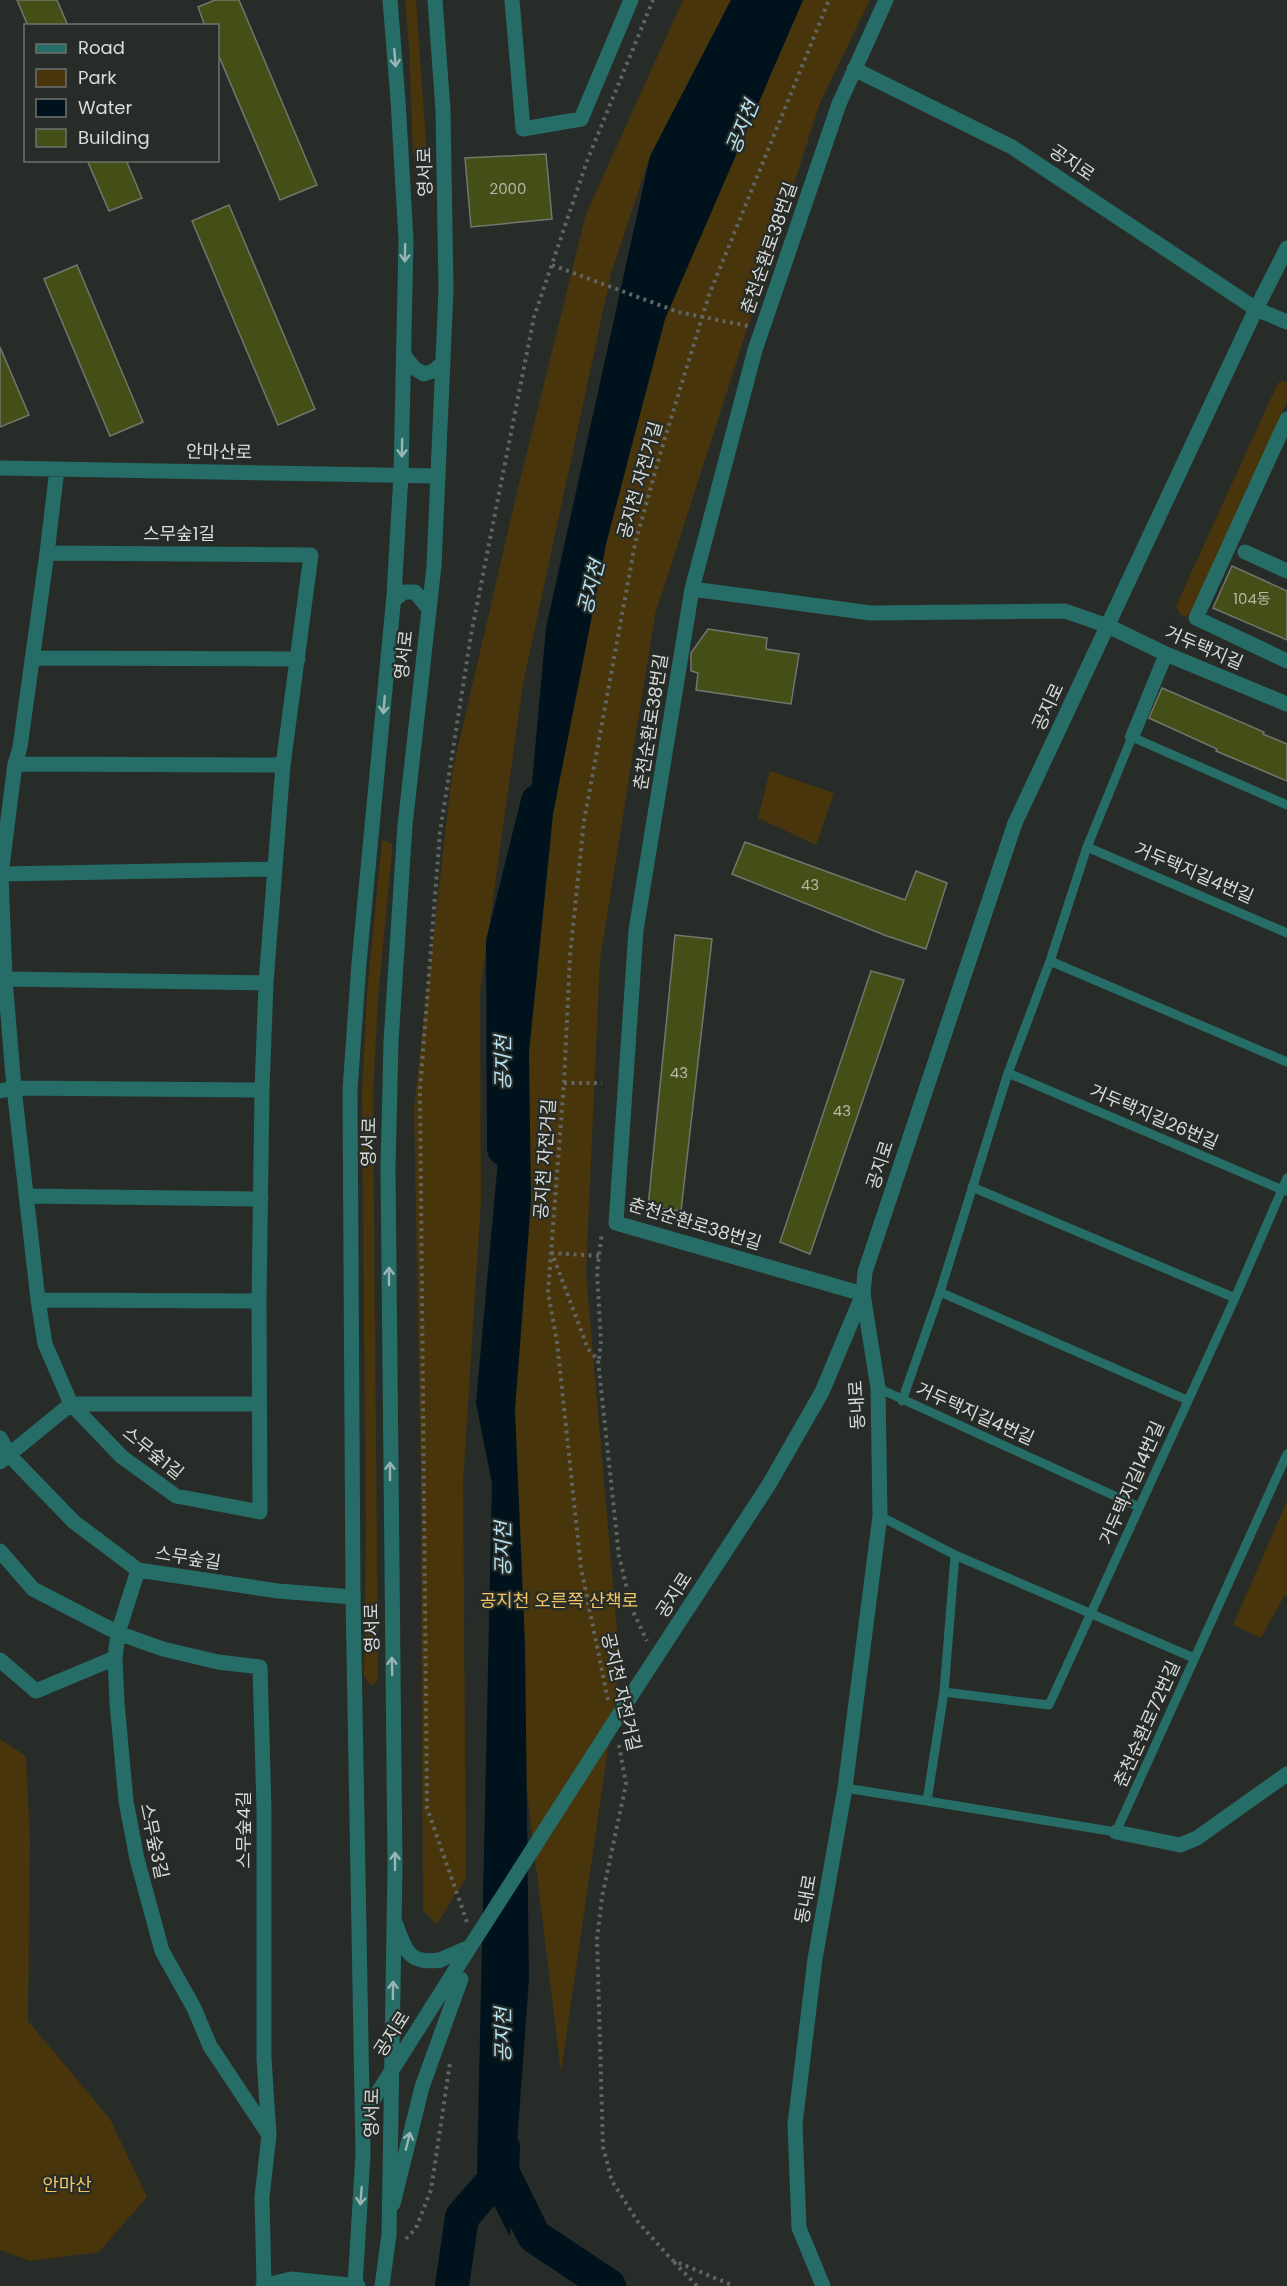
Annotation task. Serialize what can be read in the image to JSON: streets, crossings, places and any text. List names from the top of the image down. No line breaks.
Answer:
{"streets":{"street":["공지로","영서로","춘천순환로38번길","안마산로","스무숲1길","거두택지길","거두택지길4번길","동내로","스무숲길","스무숲4길","스무숲3길"],"lane":["거두택지길26번길","거두택지길14번길","춘천순환로72번길"],"path":["공지천 자전거길"]},"crossings":[["공지로","영서로"],["공지로","춘천순환로38번길"],["공지로","거두택지길"],["공지로","동내로"],["영서로","안마산로"],["영서로","스무숲길"],["영서로","스무숲4길"],["춘천순환로38번길","동내로"],["거두택지길","거두택지길4번길"],["거두택지길4번길","거두택지길26번길"],["거두택지길4번길","거두택지길14번길"],["거두택지길26번길","거두택지길14번길"],["스무숲길","스무숲3길"],["스무숲4길","스무숲3길"]],"water":["공지천"],"parks":["공지천 오른쪽 산책로","안마산"],"house_numbers":["2000","104동","43","43","43"],"legend":["Road","Park","Water","Building"]}
